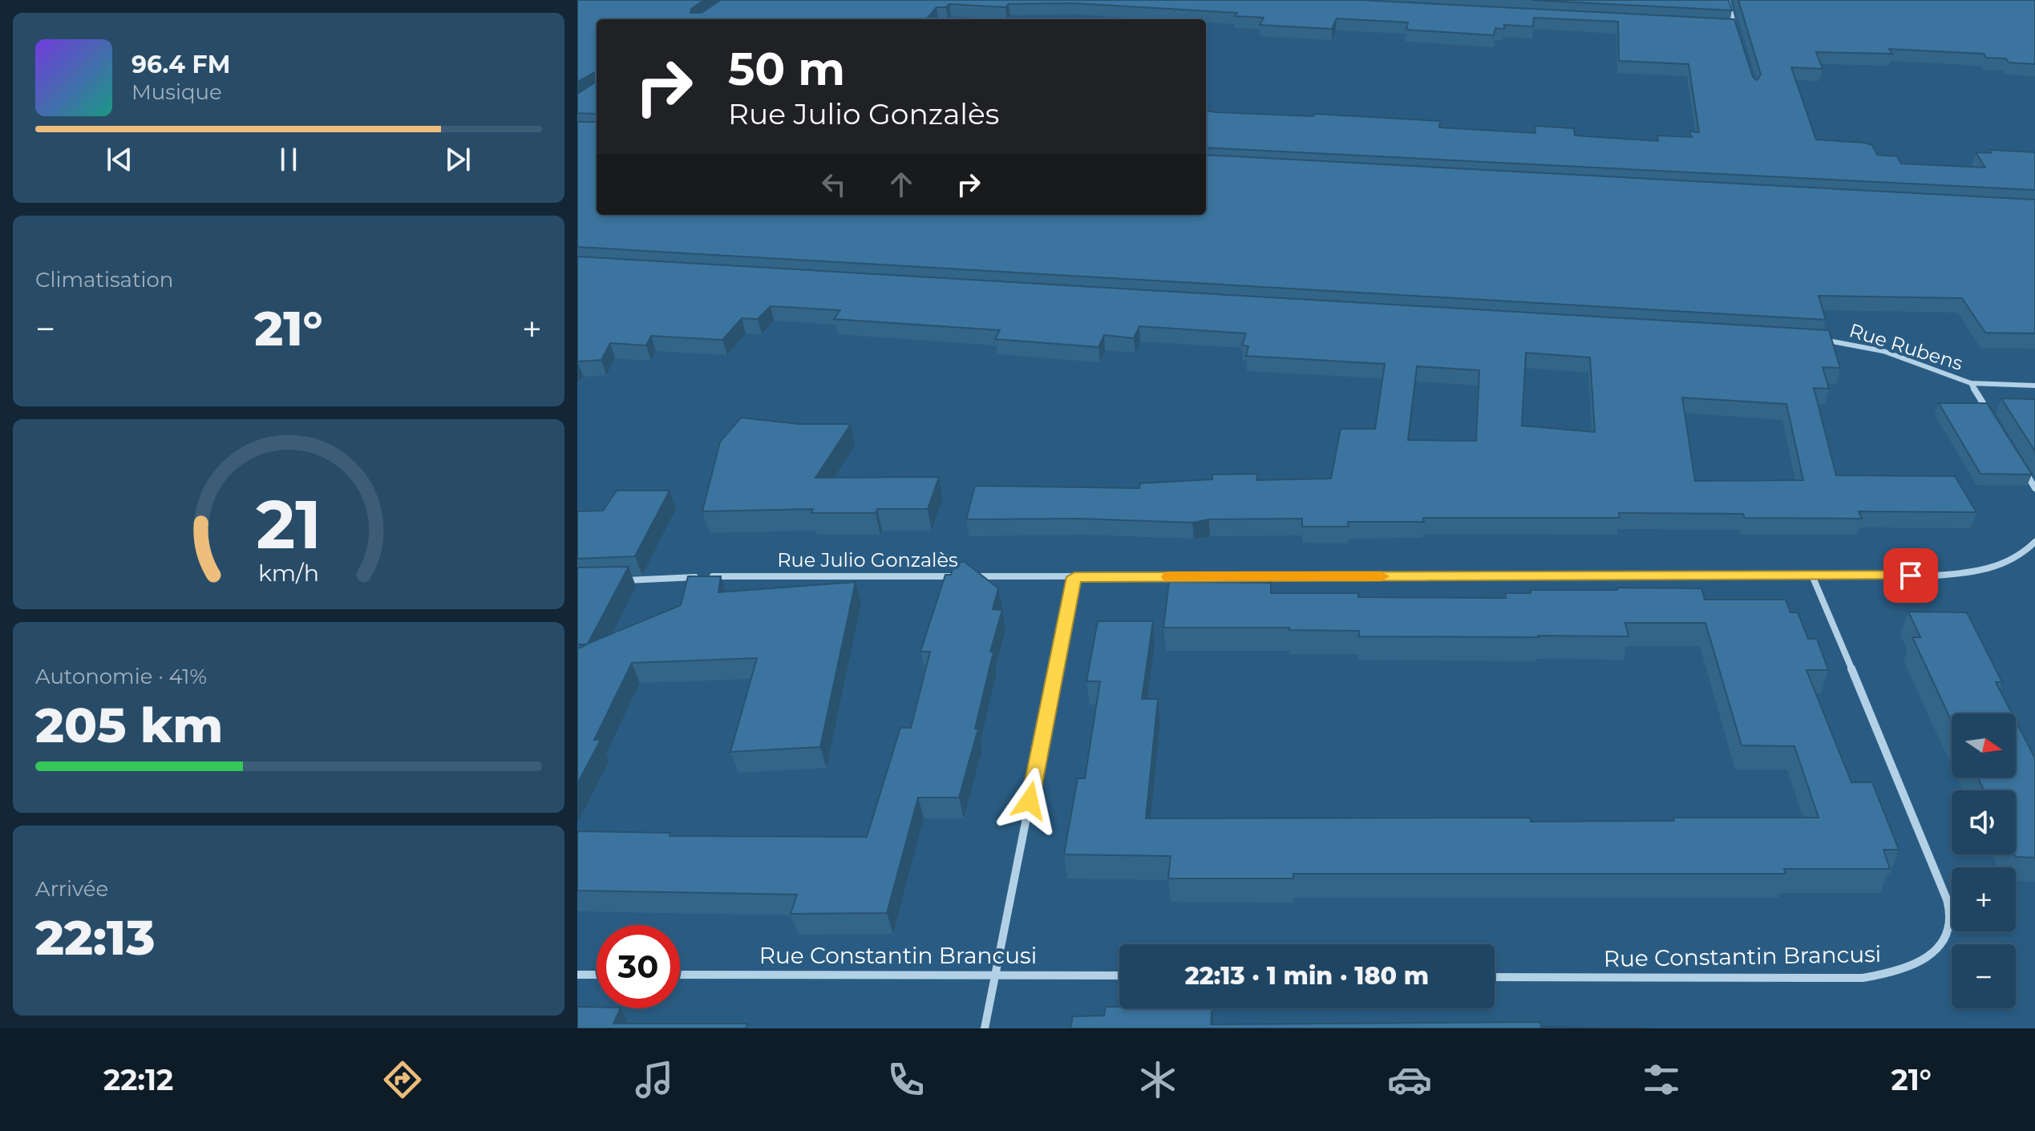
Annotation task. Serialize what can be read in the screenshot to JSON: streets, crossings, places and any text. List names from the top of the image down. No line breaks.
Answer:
{"streets":{"street":["Rue Rubens","Rue Julio Gonzalès","Rue Constantin Brancusi"]},"crossings":[["Rue Julio Gonzalès","Rue Constantin Brancusi"]],"north":"right","page":{"turn":["50 m","Rue Julio Gonzalès"],"song":["96.4 FM","Musique"],"tile":["Climatisation",["Autonomie · 41%","205 km"],["Arrivée","22:13"]],"heat":["−","21°","+"],"map_buttons":["+","−"],"limit":"30","trip":"22:13 · 1 min · 180 m","tabs":["22:12","21°"],"gauge":["21","km/h"]}}
